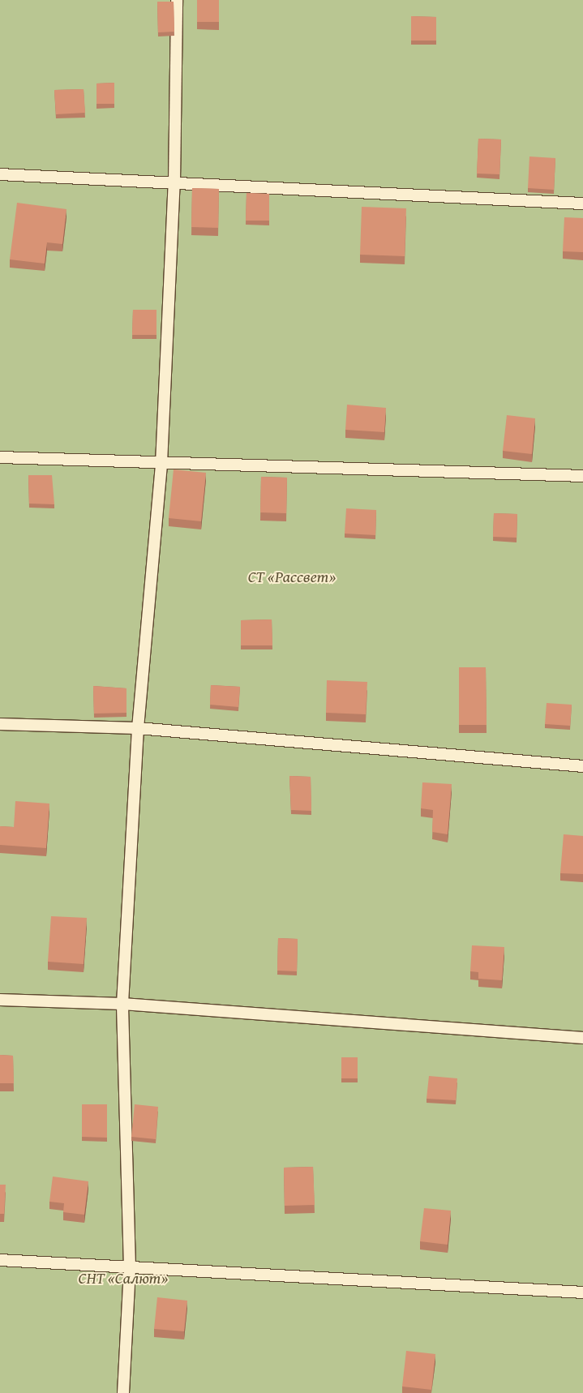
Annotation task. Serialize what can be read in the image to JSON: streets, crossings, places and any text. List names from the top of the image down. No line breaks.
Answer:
{"parks":["СТ «Рассвет»","СНТ «Салют»"]}
